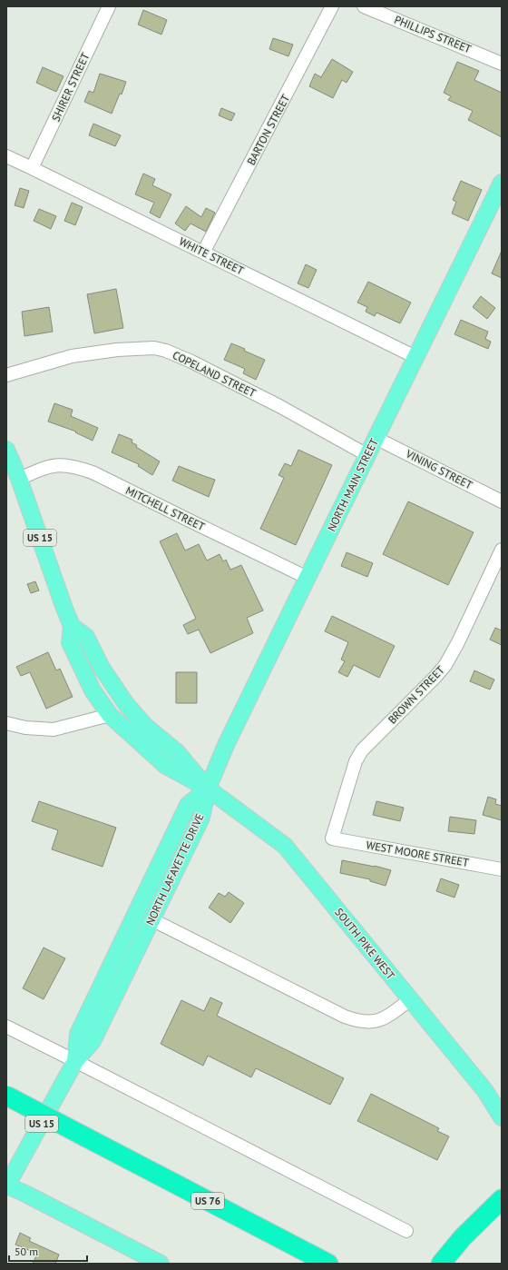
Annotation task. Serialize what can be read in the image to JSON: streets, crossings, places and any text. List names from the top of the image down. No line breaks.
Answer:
{"streets":{"highway":["US 76"],"main road":["NORTH MAIN STREET","US 15","NORTH LAFAYETTE DRIVE","SOUTH PIKE WEST"],"street":["PHILLIPS STREET","SHIRER STREET","BARTON STREET","WHITE STREET","COPELAND STREET","VINING STREET","MITCHELL STREET","BROWN STREET","WEST MOORE STREET"]},"crossings":[["SHIRER STREET","WHITE STREET"],["BARTON STREET","WHITE STREET"],["WHITE STREET","NORTH MAIN STREET"],["COPELAND STREET","NORTH MAIN STREET"],["VINING STREET","NORTH MAIN STREET"],["NORTH MAIN STREET","MITCHELL STREET"],["NORTH MAIN STREET","NORTH LAFAYETTE DRIVE"],["NORTH MAIN STREET","SOUTH PIKE WEST"],["MITCHELL STREET","US 15"],["US 15","NORTH LAFAYETTE DRIVE"],["BROWN STREET","WEST MOORE STREET"],["NORTH LAFAYETTE DRIVE","SOUTH PIKE WEST"]],"scale_bar":"50 m"}
